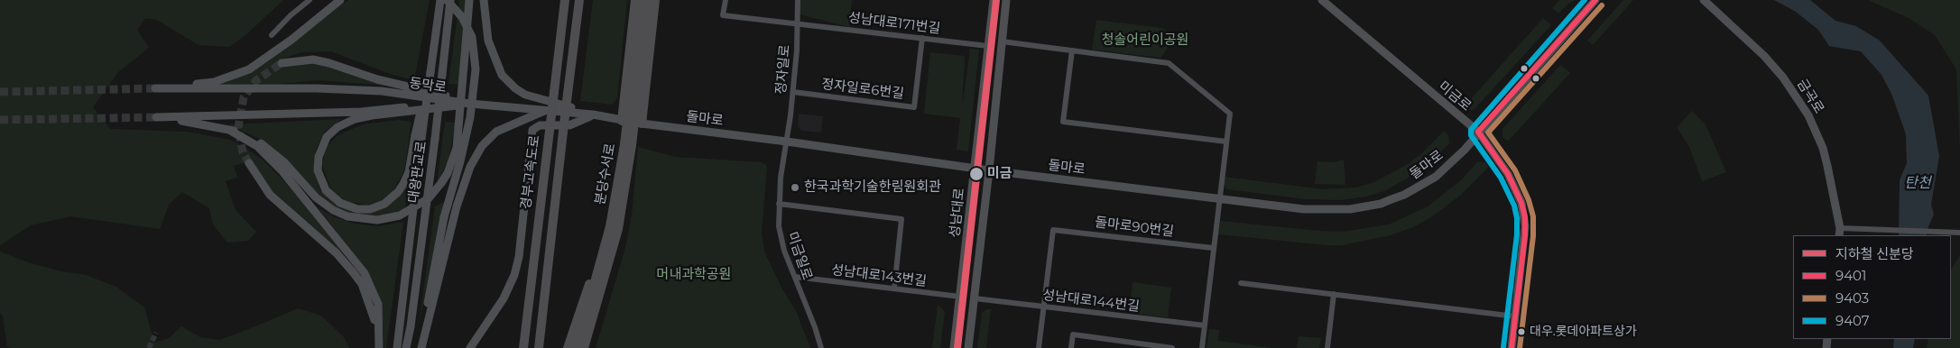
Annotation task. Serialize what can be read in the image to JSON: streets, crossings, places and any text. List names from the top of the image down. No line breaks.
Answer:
{"streets":{"highway":["경부고속도로","분당수서로"],"main road":["동막로","미금로","금곡로","돌마로","대왕판교로","성남대로"],"street":["성남대로171번길","정자일로","정자일로6번길","돌마로90번길","미금일로","성남대로143번길","성남대로144번길"]},"crossings":[["성남대로171번길","정자일로"],["성남대로171번길","정자일로6번길"],["성남대로171번길","성남대로"],["정자일로","정자일로6번길"],["정자일로","돌마로"],["정자일로","미금일로"],["동막로","돌마로"],["미금로","돌마로"],["돌마로","성남대로"],["돌마로","미금일로"],["성남대로","성남대로143번길"],["성남대로","성남대로144번길"],["돌마로90번길","성남대로144번길"],["미금일로","성남대로143번길"]],"water":["탄천"],"parks":["청솔어린이공원","머내과학공원"],"places":["미금","한국과학기술한림원회관","대우.롯데아파트상가"],"lines":["metro line 신분당","transit line 9401","transit line 9407","transit line 9403"],"legend":["지하철 신분당","9401","9403","9407"]}
